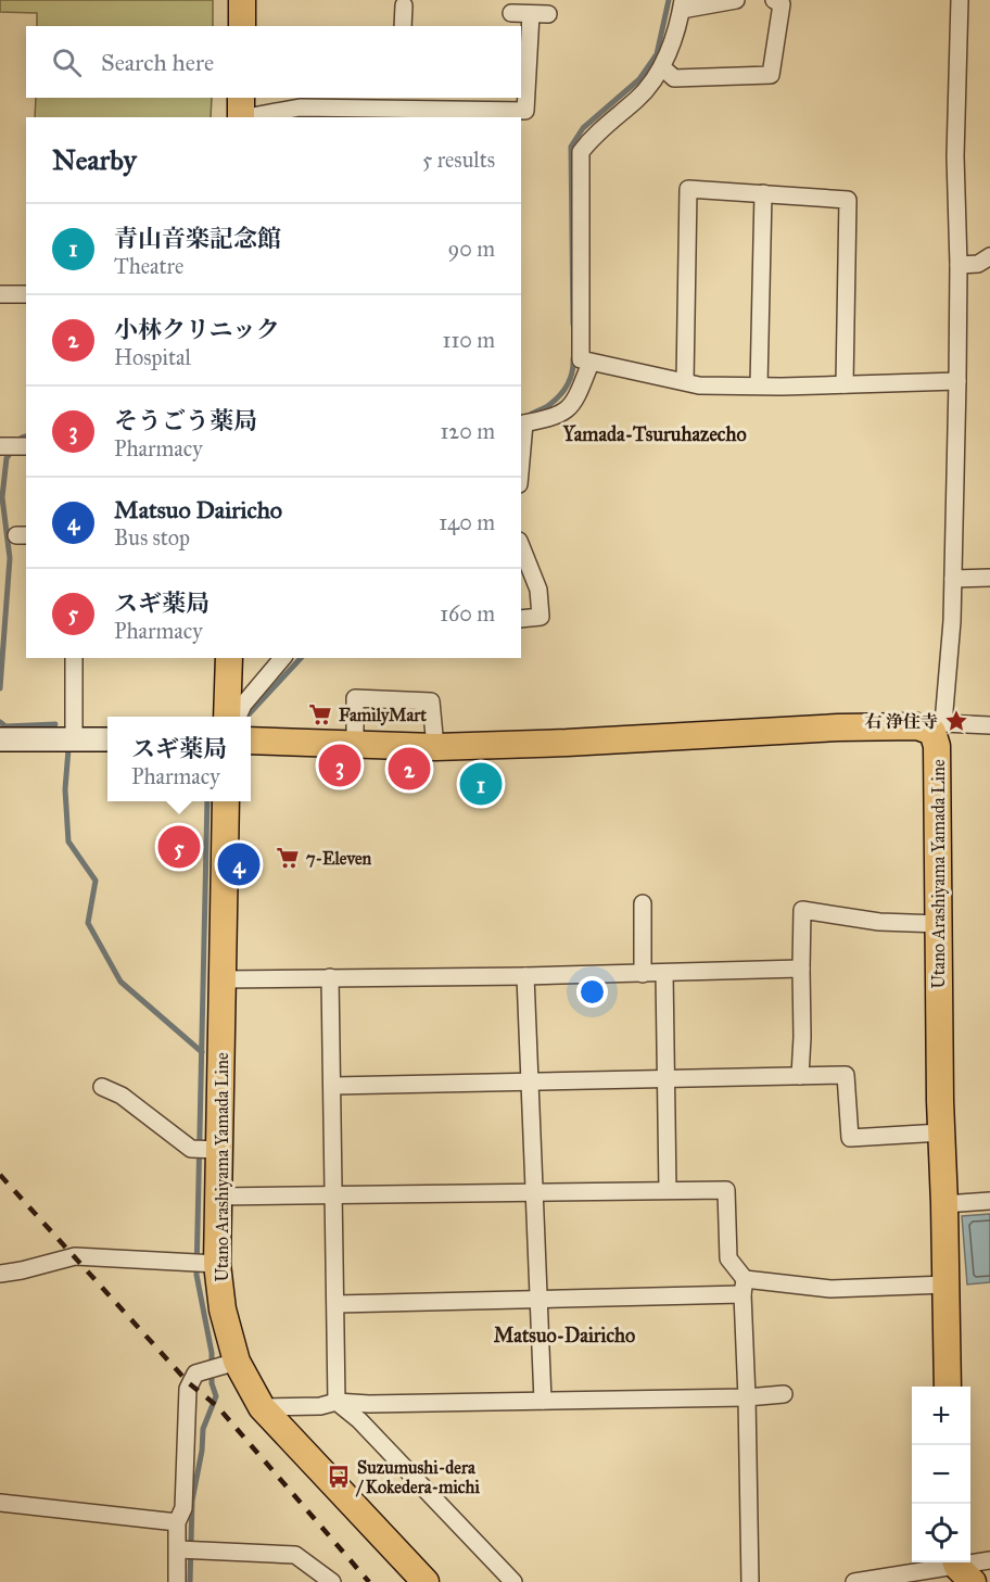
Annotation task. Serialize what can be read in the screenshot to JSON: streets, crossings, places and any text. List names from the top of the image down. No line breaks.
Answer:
{"streets":{"main road":["Utano Arashiyama Yamada Line"]},"districts":["Yamada-Tsuruhazecho","Matsuo-Dairicho"],"places":{"supermarket":["FamilyMart","7-Eleven"],"place":["右 浄住寺"],"bus stop":["Suzumushi-dera / Kokedera-michi"]},"page":{"search":"Search here","heading":["Nearby","5 results"],"list":[{"mark":"1","name":"青山音楽記念館","note":"Theatre","value":"90 m"},{"mark":"2","name":"小林クリニック","note":"Hospital","value":"110 m"},{"mark":"3","name":"そうごう薬局","note":"Pharmacy","value":"120 m"},{"mark":"4","name":"Matsuo Dairicho","note":"Bus stop","value":"140 m"},{"mark":"5","name":"スギ薬局","note":"Pharmacy","value":"160 m"}],"popup":["スギ薬局","Pharmacy"],"pins":["3","2","1","5","4"],"map_buttons":["+","−"]}}
